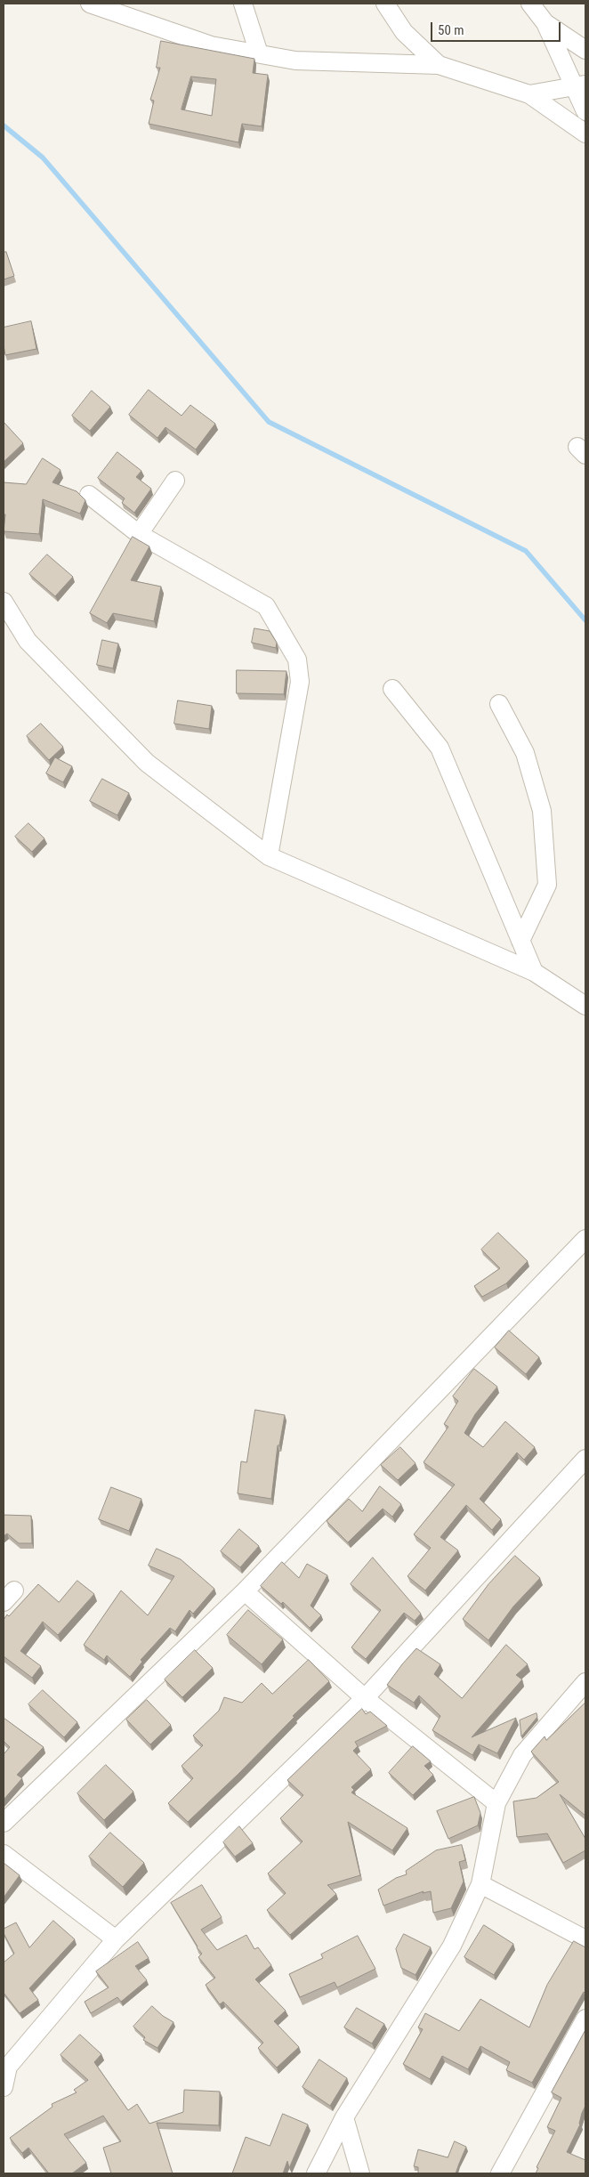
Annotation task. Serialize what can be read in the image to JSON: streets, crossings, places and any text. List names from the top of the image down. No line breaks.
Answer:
{"scale_bar":"50 m"}
